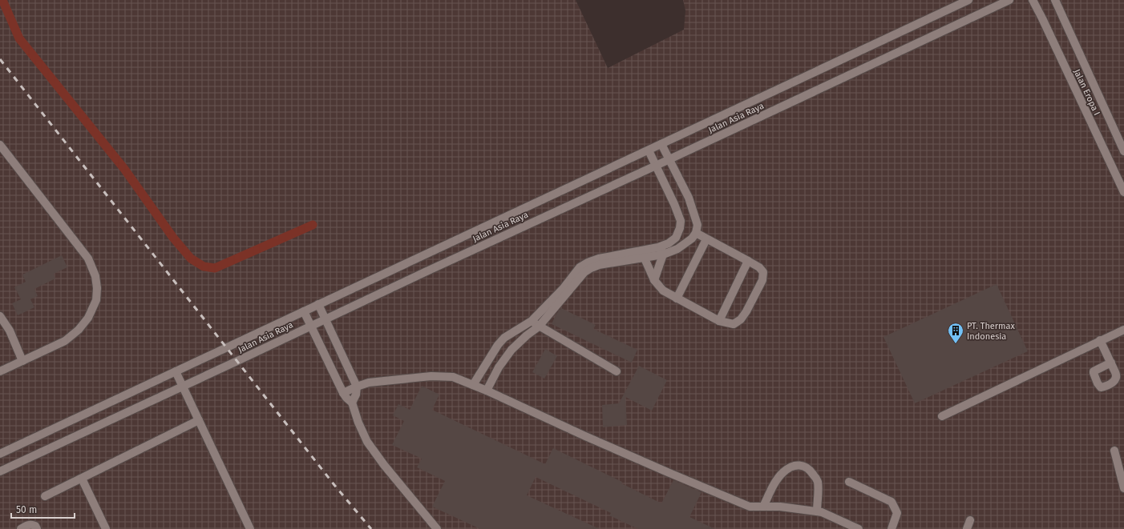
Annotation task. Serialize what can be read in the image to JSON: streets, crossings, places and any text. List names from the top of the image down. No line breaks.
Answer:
{"streets":{"street":["Jalan Eropa I","Jalan Asia Raya"]},"places":{"building":["PT. Thermax Indonesia"]},"scale_bar":"50 m"}
